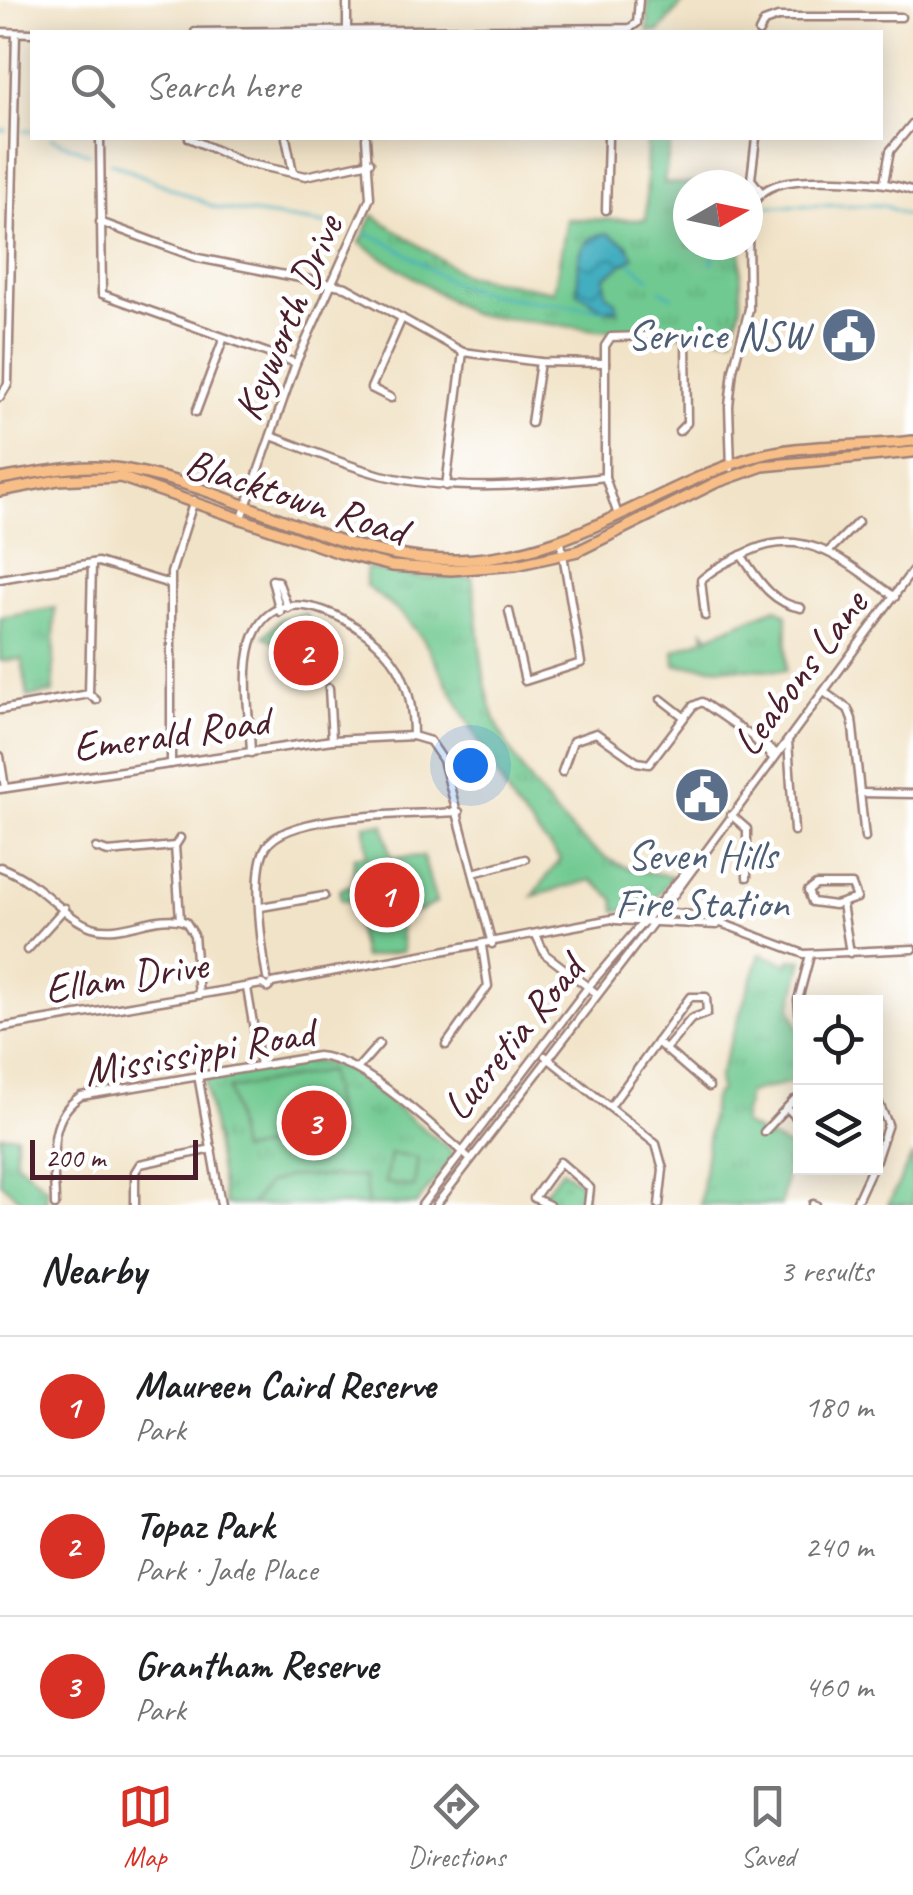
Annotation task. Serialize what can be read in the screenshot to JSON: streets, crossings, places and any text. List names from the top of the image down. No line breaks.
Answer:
{"streets":{"main road":["Blacktown Road"],"street":["Keyworth Drive","Leabons Lane","Emerald Road","Ellam Drive","Lucretia Road","Mississippi Road"]},"crossings":[["Keyworth Drive","Blacktown Road"],["Leabons Lane","Lucretia Road"],["Lucretia Road","Mississippi Road"]],"places":{"public building":["Service NSW","Seven Hills Fire Station"]},"scale_bar":"200 m","north":"right","page":{"search":"Search here","pins":["2","1","3"],"scale":"200 m","heading":["Nearby","3 results"],"list":[{"mark":"1","name":"Maureen Caird Reserve","note":"Park","value":"180 m"},{"mark":"2","name":"Topaz Park","note":"Park · Jade Place","value":"240 m"},{"mark":"3","name":"Grantham Reserve","note":"Park","value":"460 m"}],"nav":["Map","Directions","Saved"]}}
